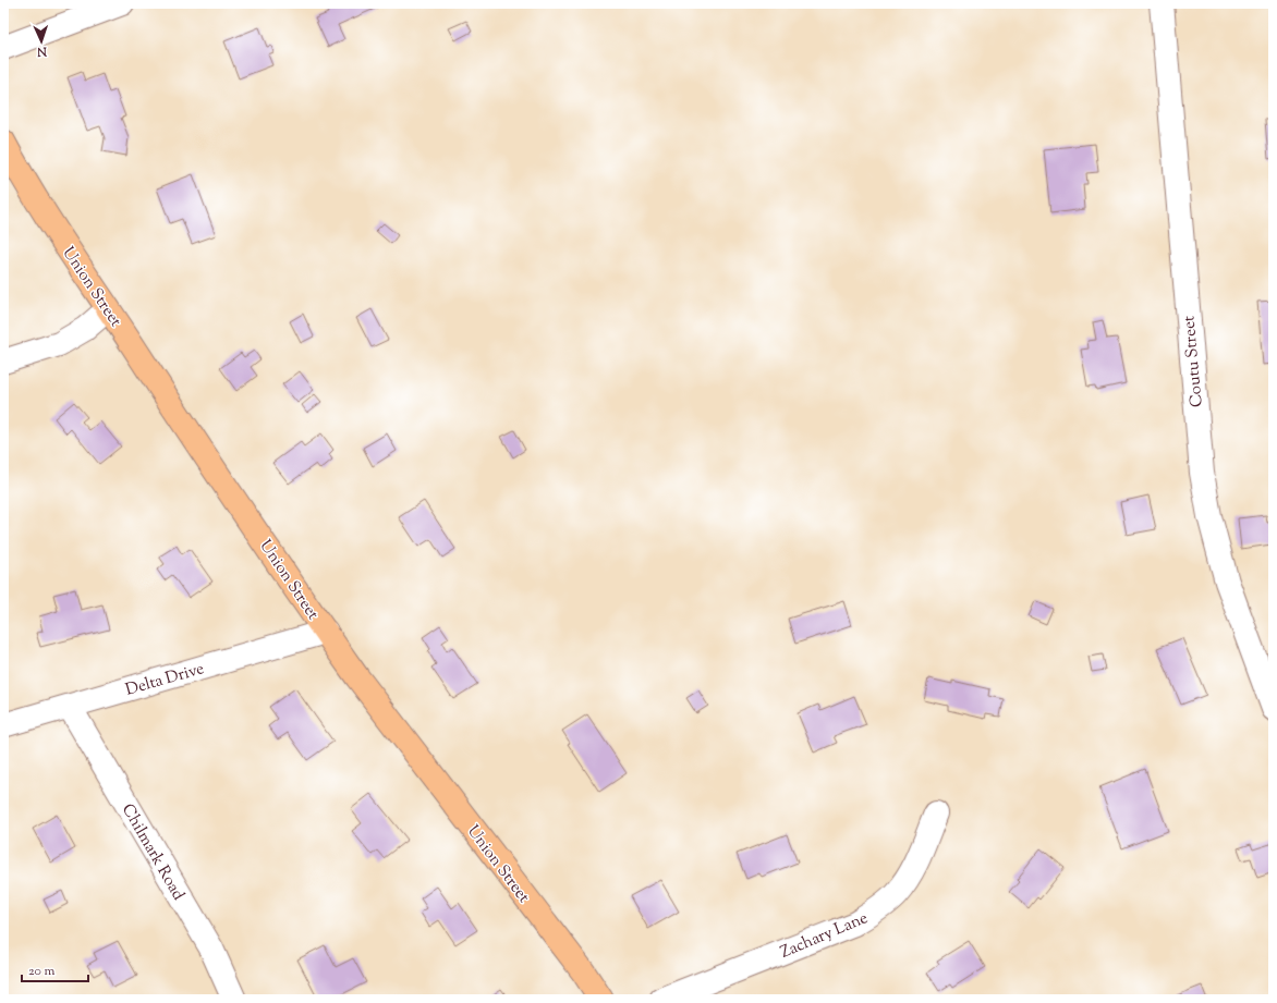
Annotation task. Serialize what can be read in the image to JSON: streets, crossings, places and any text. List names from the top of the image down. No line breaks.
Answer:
{"streets":{"main road":["Union Street"],"street":["Coutu Street","Delta Drive","Chilmark Road","Zachary Lane"]},"crossings":[["Union Street","Delta Drive"],["Delta Drive","Chilmark Road"]],"scale_bar":"20 m","north":"bottom"}
